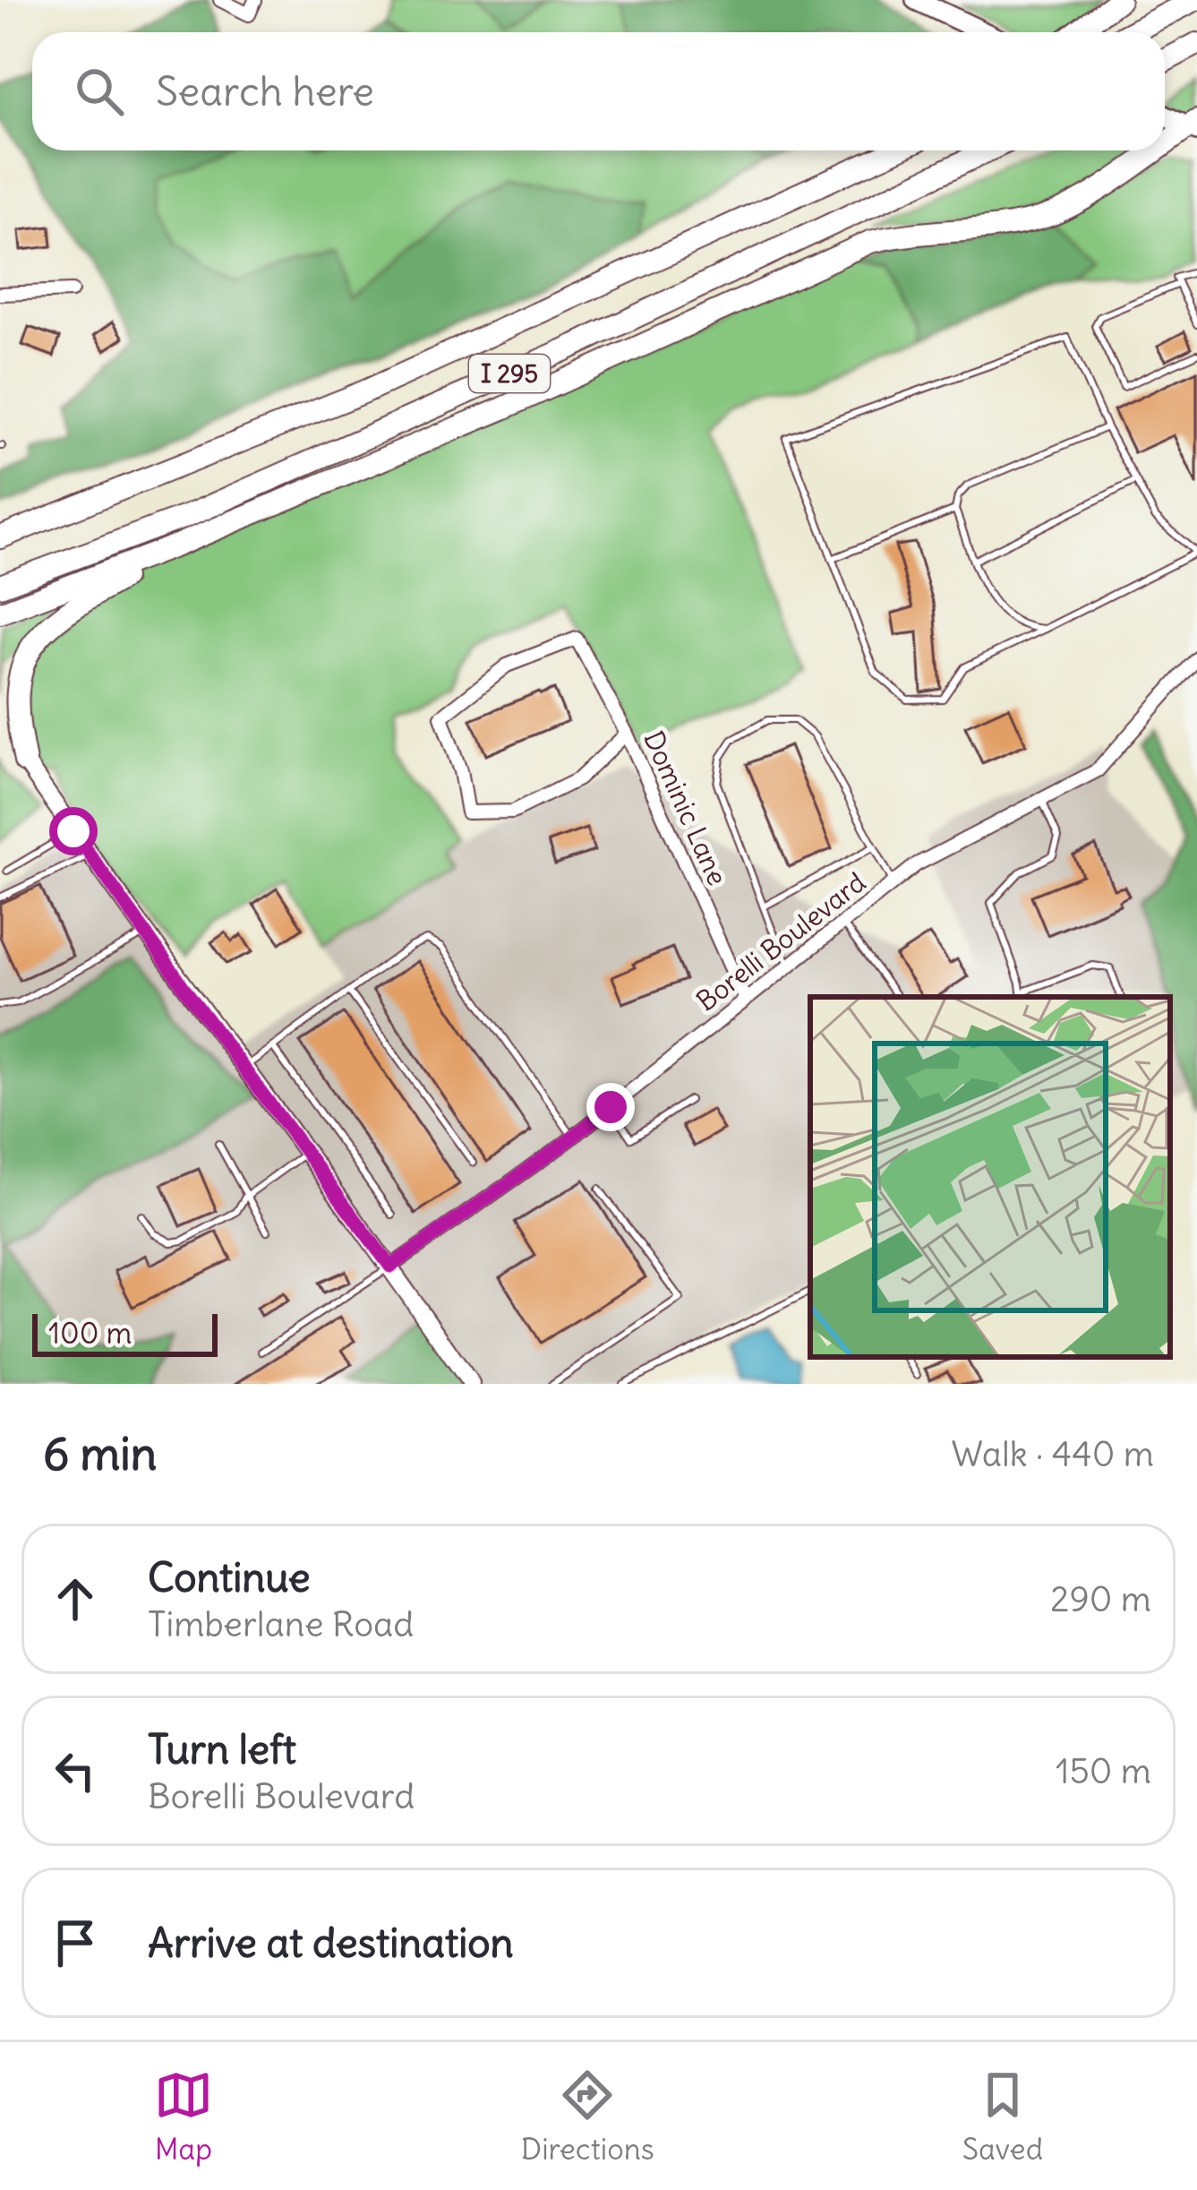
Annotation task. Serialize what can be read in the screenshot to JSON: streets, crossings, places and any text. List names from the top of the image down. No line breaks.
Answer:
{"streets":{"highway":["I 295"],"street":["Dominic Lane","Borelli Boulevard"]},"crossings":[["Dominic Lane","Borelli Boulevard"]],"scale_bar":"100 m","page":{"search":"Search here","scale":"100 m","heading":["6 min","Walk · 440 m"],"list":[["Continue","Timberlane Road","290 m"],["Turn left","Borelli Boulevard","150 m"],"Arrive at destination"],"nav":["Map","Directions","Saved"]}}
